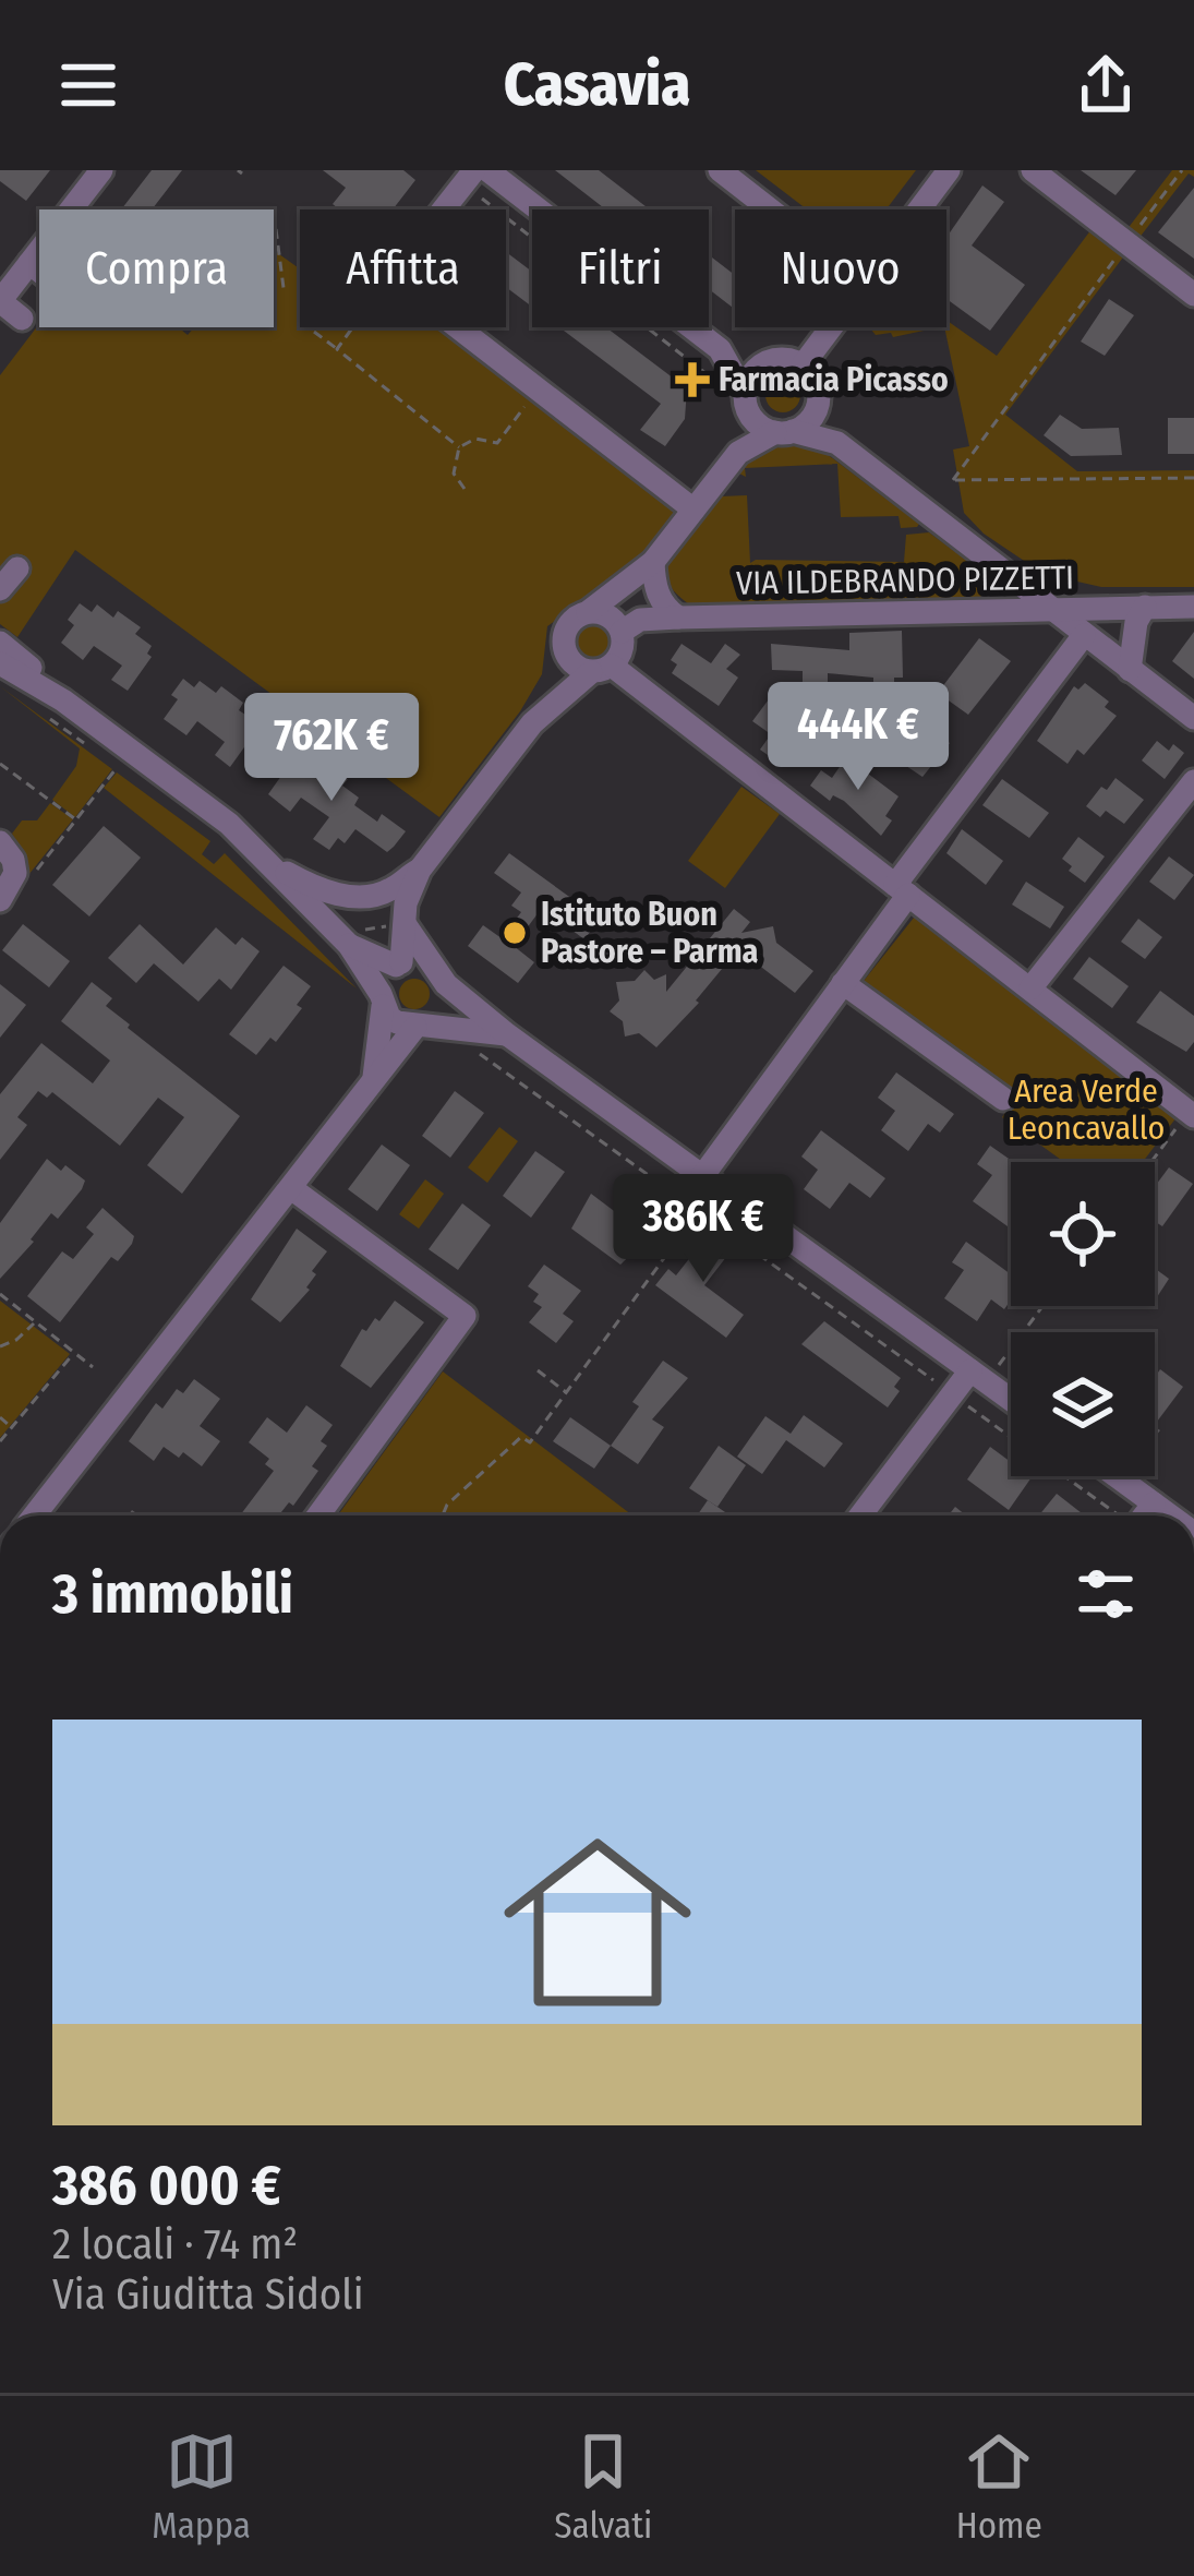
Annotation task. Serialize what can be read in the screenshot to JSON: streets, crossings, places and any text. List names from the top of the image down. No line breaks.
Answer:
{"streets":{"street":["VIA ILDEBRANDO PIZZETTI"]},"parks":["Area Verde Leoncavallo"],"places":{"health":["Farmacia Picasso"],"other":["Istituto Buon Pastore – Parma"]},"page":{"header":"Casavia","chip":["Compra","Affitta","Filtri","Nuovo"],"price":["444K €","762K €","386K €"],"heading":"3 immobili","list":[{"name":"386 000 €","note":"2 locali · 74 m² · Via Giuditta Sidoli"}],"tabs":["Mappa","Salvati","Home"]}}
